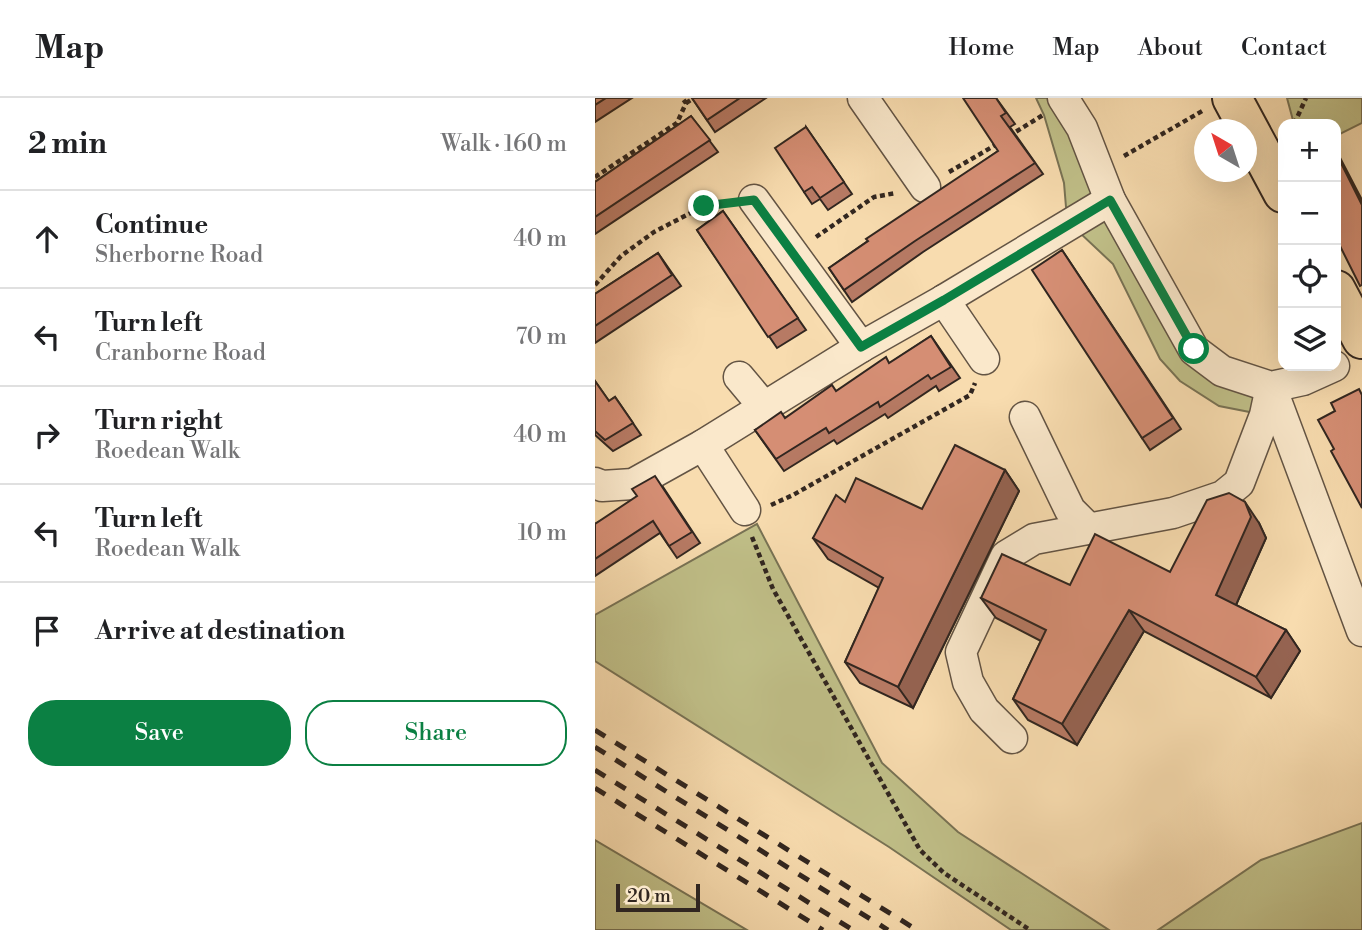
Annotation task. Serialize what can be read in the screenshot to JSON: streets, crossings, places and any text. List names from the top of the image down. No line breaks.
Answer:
{"scale_bar":"20 m","north":"top left","page":{"header":"Map","nav":["Home","Map","About","Contact"],"heading":["2 min","Walk · 160 m"],"map_buttons":["+","−"],"list":[["Continue","Sherborne Road","40 m"],["Turn left","Cranborne Road","70 m"],["Turn right","Roedean Walk","40 m"],["Turn left","Roedean Walk","10 m"],"Arrive at destination"],"buttons":["Save","Share"],"scale":"20 m"}}
